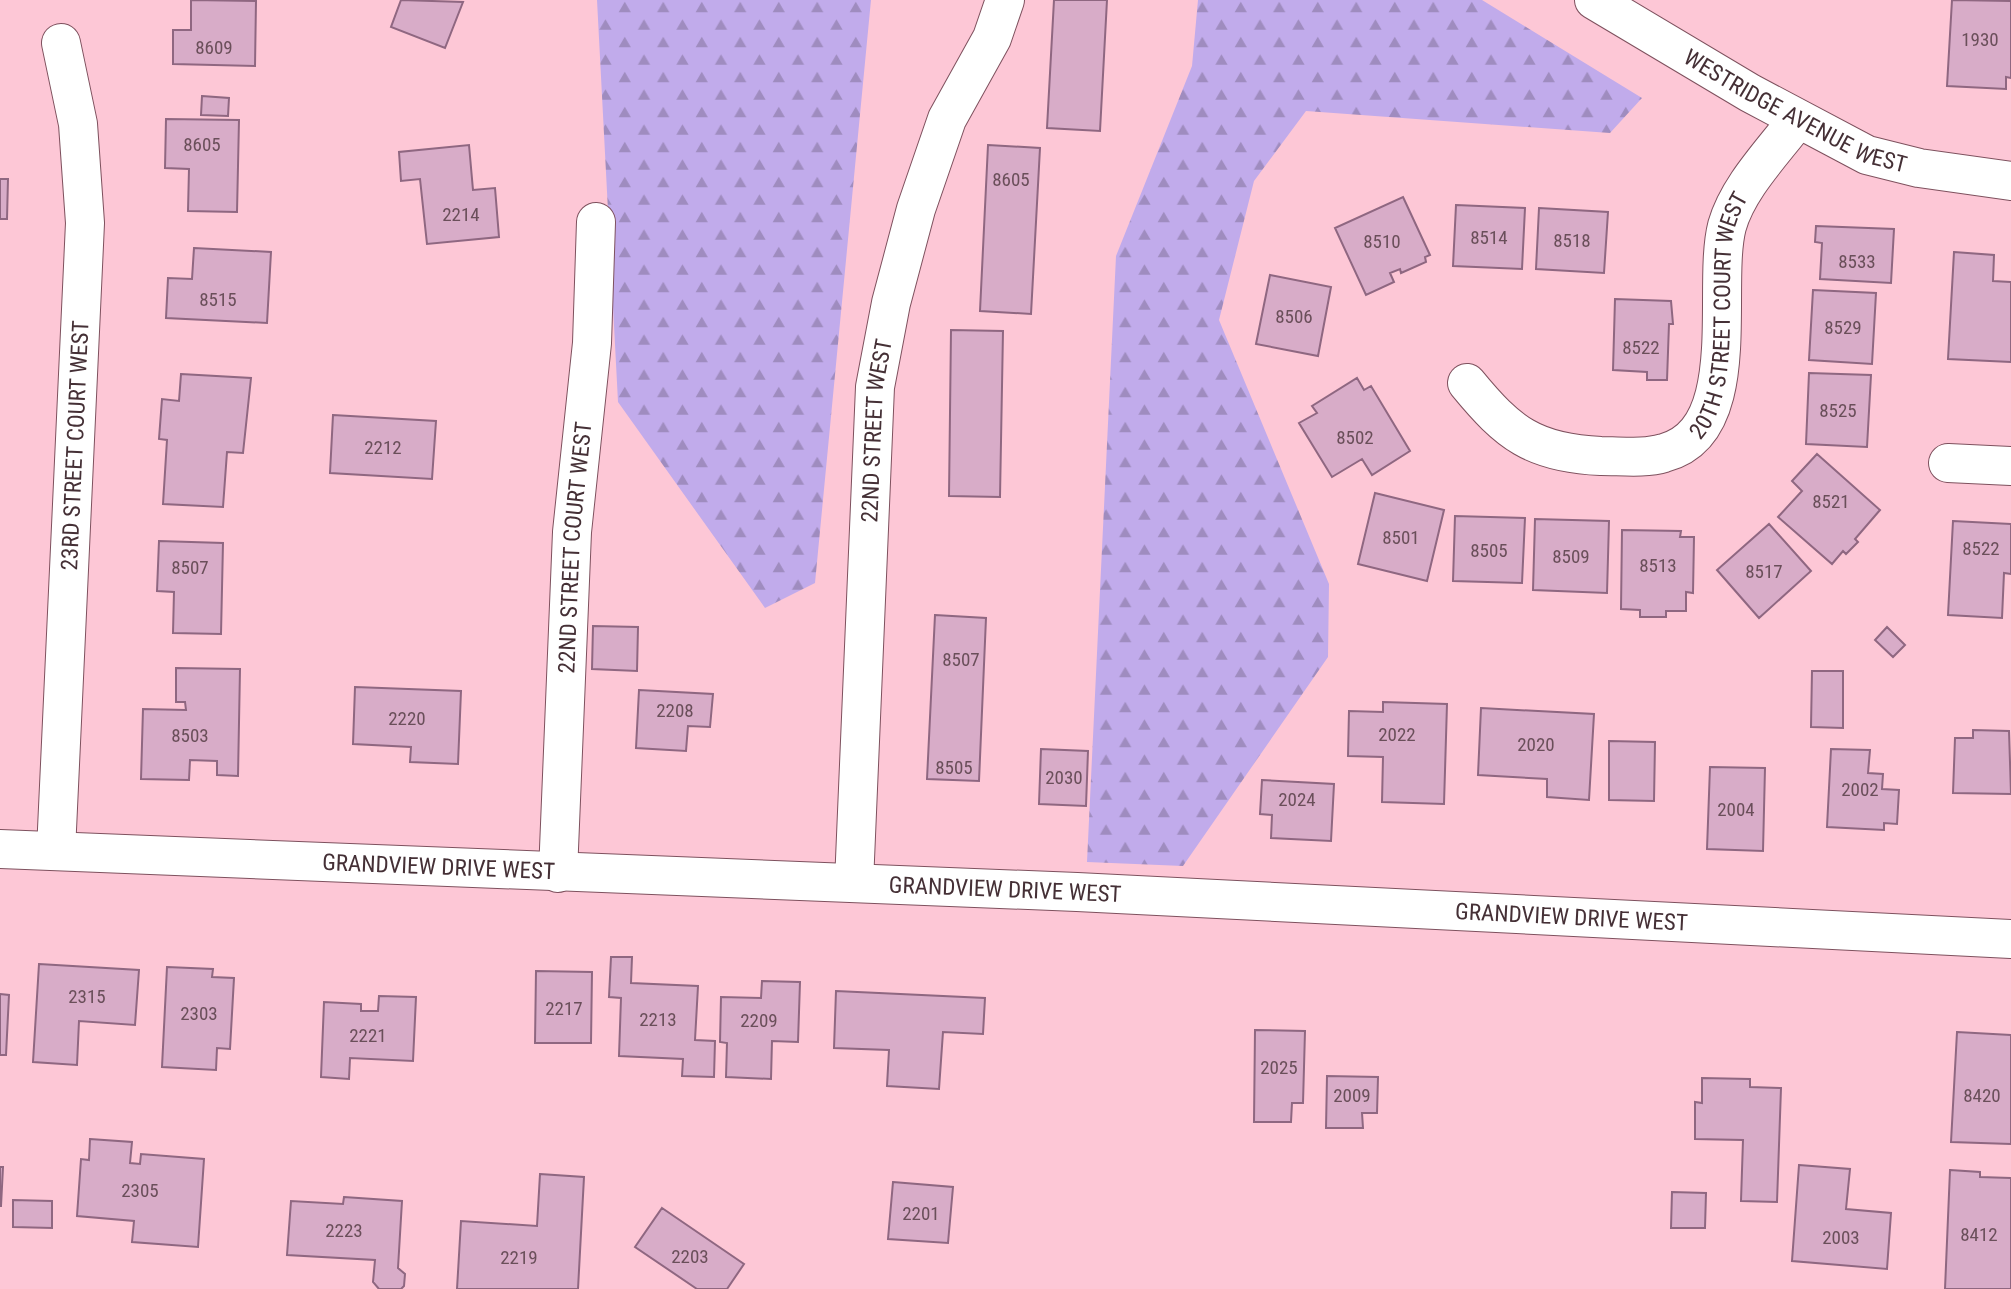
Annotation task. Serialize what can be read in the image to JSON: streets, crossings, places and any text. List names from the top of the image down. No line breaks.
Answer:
{"streets":{"street":["WESTRIDGE AVENUE WEST","20TH STREET COURT WEST","22ND STREET WEST","23RD STREET COURT WEST","22ND STREET COURT WEST","GRANDVIEW DRIVE WEST"]},"crossings":[["WESTRIDGE AVENUE WEST","20TH STREET COURT WEST"],["22ND STREET WEST","GRANDVIEW DRIVE WEST"],["23RD STREET COURT WEST","GRANDVIEW DRIVE WEST"],["22ND STREET COURT WEST","GRANDVIEW DRIVE WEST"]],"house_numbers":["1930","8609","8605","8605","2214","8514","8518","8510","8533","8515","8506","8529","8522","8525","8502","2212","8521","8501","8522","8505","8509","8513","8507","8517","8507","2208","2220","2022","8503","2020","8505","2030","2002","2024","2004","2315","2217","2303","2213","2209","2221","2025","2009","8420","2305","2201","2223","8412","2003","2203","2219"]}
